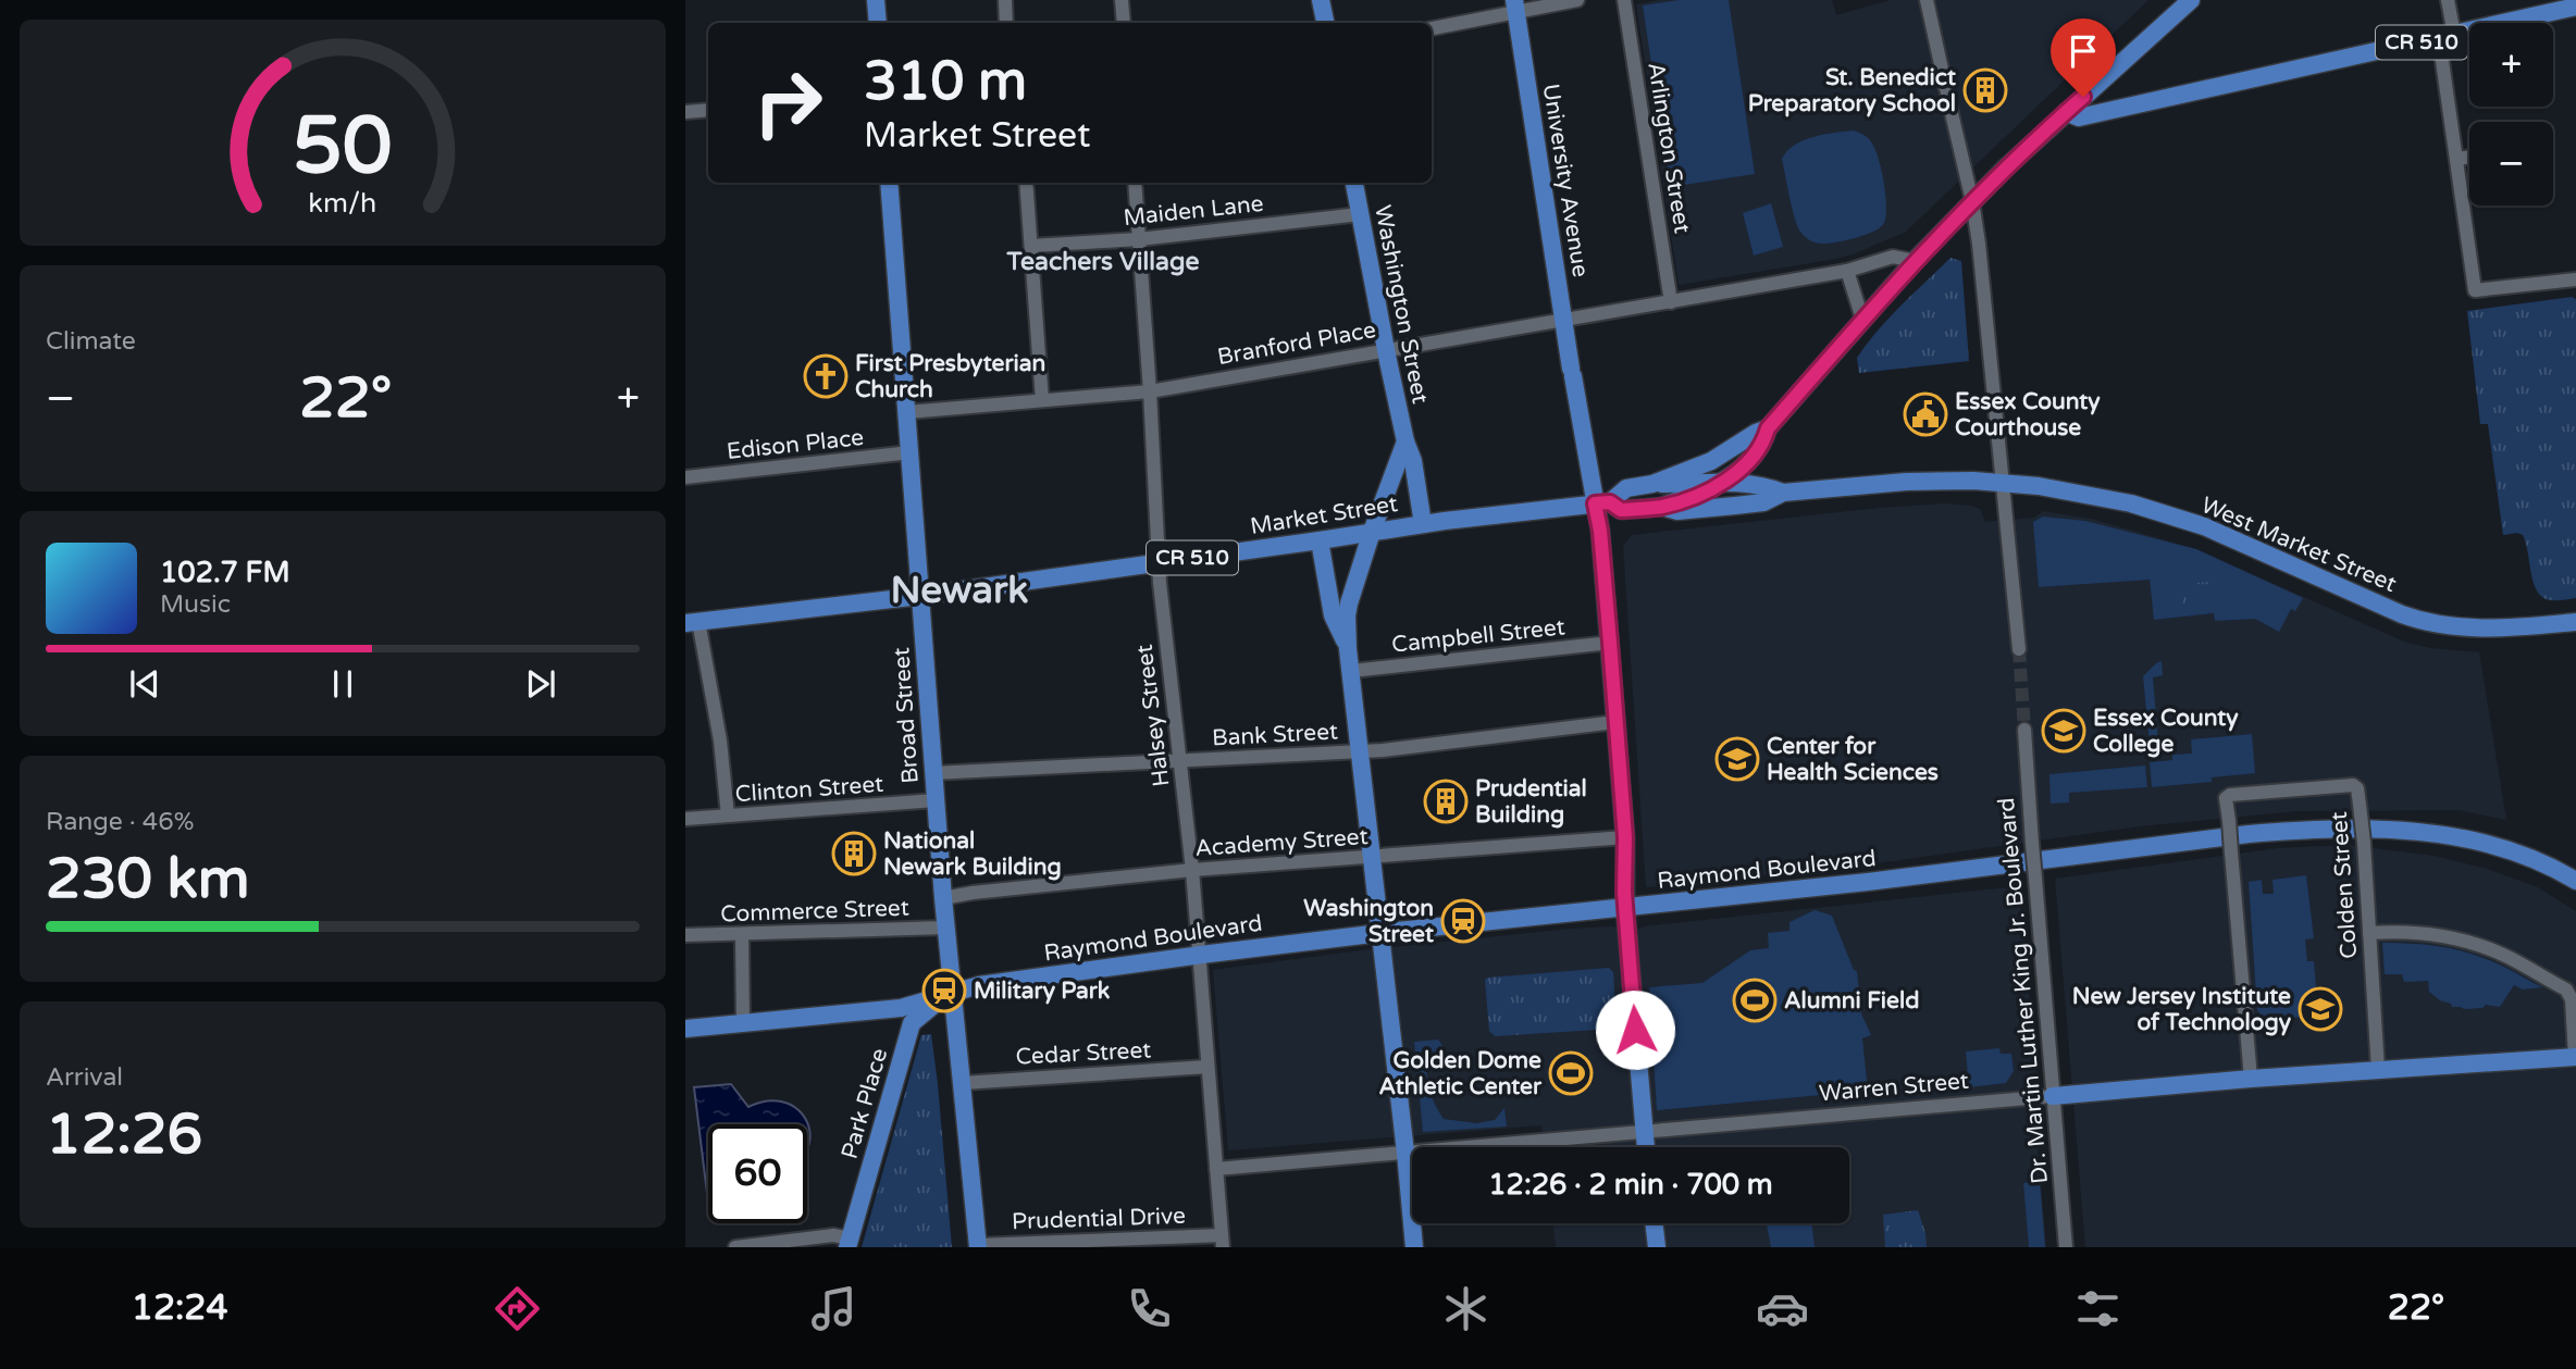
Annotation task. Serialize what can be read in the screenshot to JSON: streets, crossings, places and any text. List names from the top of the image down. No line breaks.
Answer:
{"streets":{"main road":["CR 510","University Avenue","Washington Street","Market Street","West Market Street","Broad Street","Raymond Boulevard","Warren Street","Park Place"],"street":["Arlington Street","Maiden Lane","Branford Place","Edison Place","Campbell Street","Halsey Street","Bank Street","Clinton Street","Academy Street","Colden Street","Commerce Street","Dr. Martin Luther King Jr. Boulevard","Cedar Street","Prudential Drive"]},"crossings":[["CR 510","University Avenue"],["CR 510","Branford Place"],["CR 510","Market Street"],["Arlington Street","Branford Place"],["University Avenue","Branford Place"],["University Avenue","Market Street"],["University Avenue","Campbell Street"],["University Avenue","Bank Street"],["University Avenue","Academy Street"],["University Avenue","Raymond Boulevard"],["University Avenue","Warren Street"],["Maiden Lane","Washington Street"],["Maiden Lane","Halsey Street"],["Washington Street","Branford Place"],["Washington Street","Market Street"],["Branford Place","Broad Street"],["Branford Place","Halsey Street"],["Edison Place","Broad Street"],["Market Street","West Market Street"],["Market Street","Broad Street"],["Market Street","Halsey Street"],["Broad Street","Bank Street"],["Broad Street","Clinton Street"],["Broad Street","Academy Street"],["Broad Street","Raymond Boulevard"],["Broad Street","Commerce Street"],["Broad Street","Cedar Street"],["Broad Street","Park Place"],["Broad Street","Prudential Drive"],["Halsey Street","Bank Street"],["Halsey Street","Academy Street"],["Halsey Street","Raymond Boulevard"],["Halsey Street","Cedar Street"],["Halsey Street","Warren Street"],["Halsey Street","Prudential Drive"],["Raymond Boulevard","Park Place"],["Colden Street","Warren Street"],["Dr. Martin Luther King Jr. Boulevard","Warren Street"]],"districts":["Teachers Village","Newark"],"places":{"building":["St. Benedict Preparatory School","Prudential Building","National Newark Building"],"church":["First Presbyterian Church"],"public building":["Essex County Courthouse"],"school or university":["Essex County College","Center for Health Sciences","New Jersey Institute of Technology"],"station":["Washington Street","Military Park"],"sports":["Alumni Field","Golden Dome Athletic Center"]},"page":{"map_buttons":["+","−"],"turn":["310 m","Market Street"],"tile":["Climate",["Range · 46%","230 km"],["Arrival","12:26"]],"heat":["−","22°","+"],"song":["102.7 FM","Music"],"limit":"60","trip":"12:26 · 2 min · 700 m","tabs":["12:24","22°"],"gauge":["50","km/h"]}}
